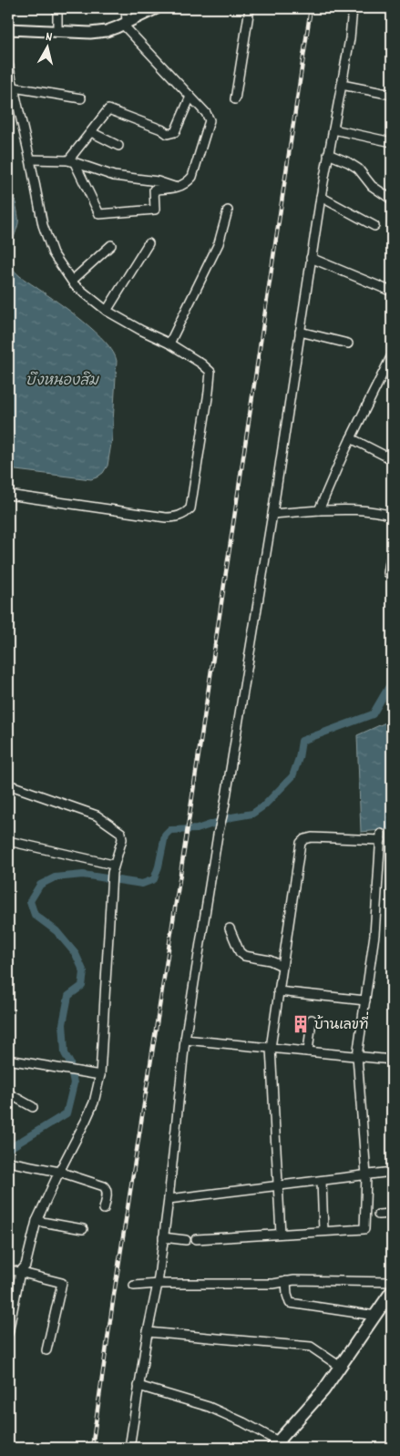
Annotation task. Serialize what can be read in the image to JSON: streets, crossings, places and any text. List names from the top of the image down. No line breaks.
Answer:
{"water":["บึงหนองสิม"],"places":{"building":["บ้านเลขที่"]},"north":"top"}
